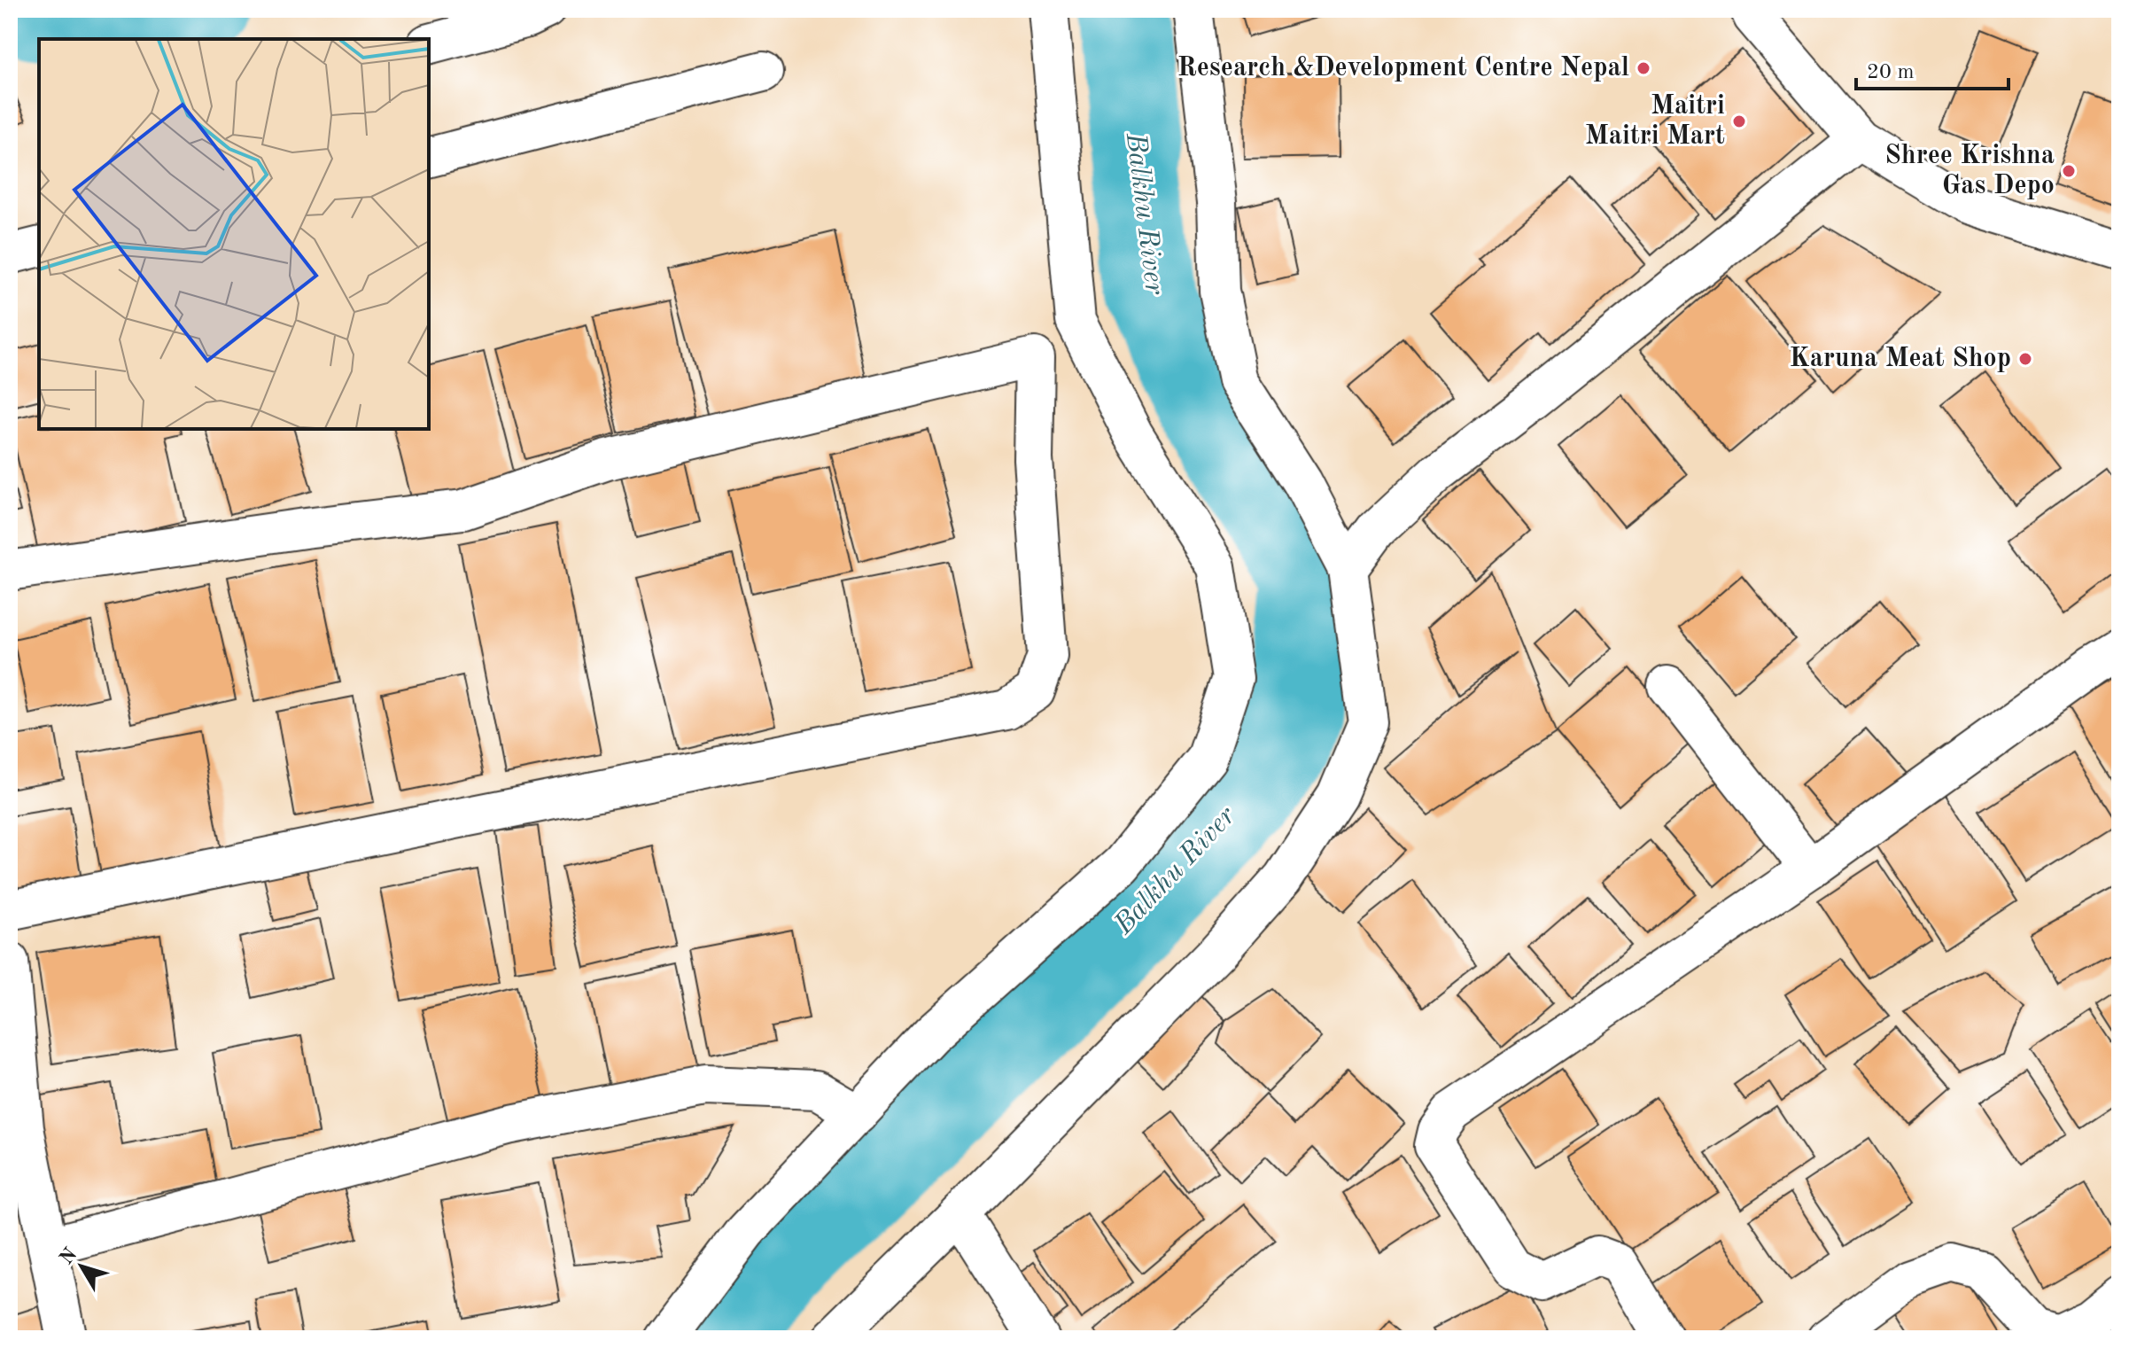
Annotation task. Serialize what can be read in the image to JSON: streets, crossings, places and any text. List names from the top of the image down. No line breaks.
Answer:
{"water":["Balkhu River"],"places":["Research &Development Centre Nepal","Maitri Maitri Mart","Shree Krishna Gas Depo","Karuna Meat Shop"],"scale_bar":"20 m","north":"top left"}
